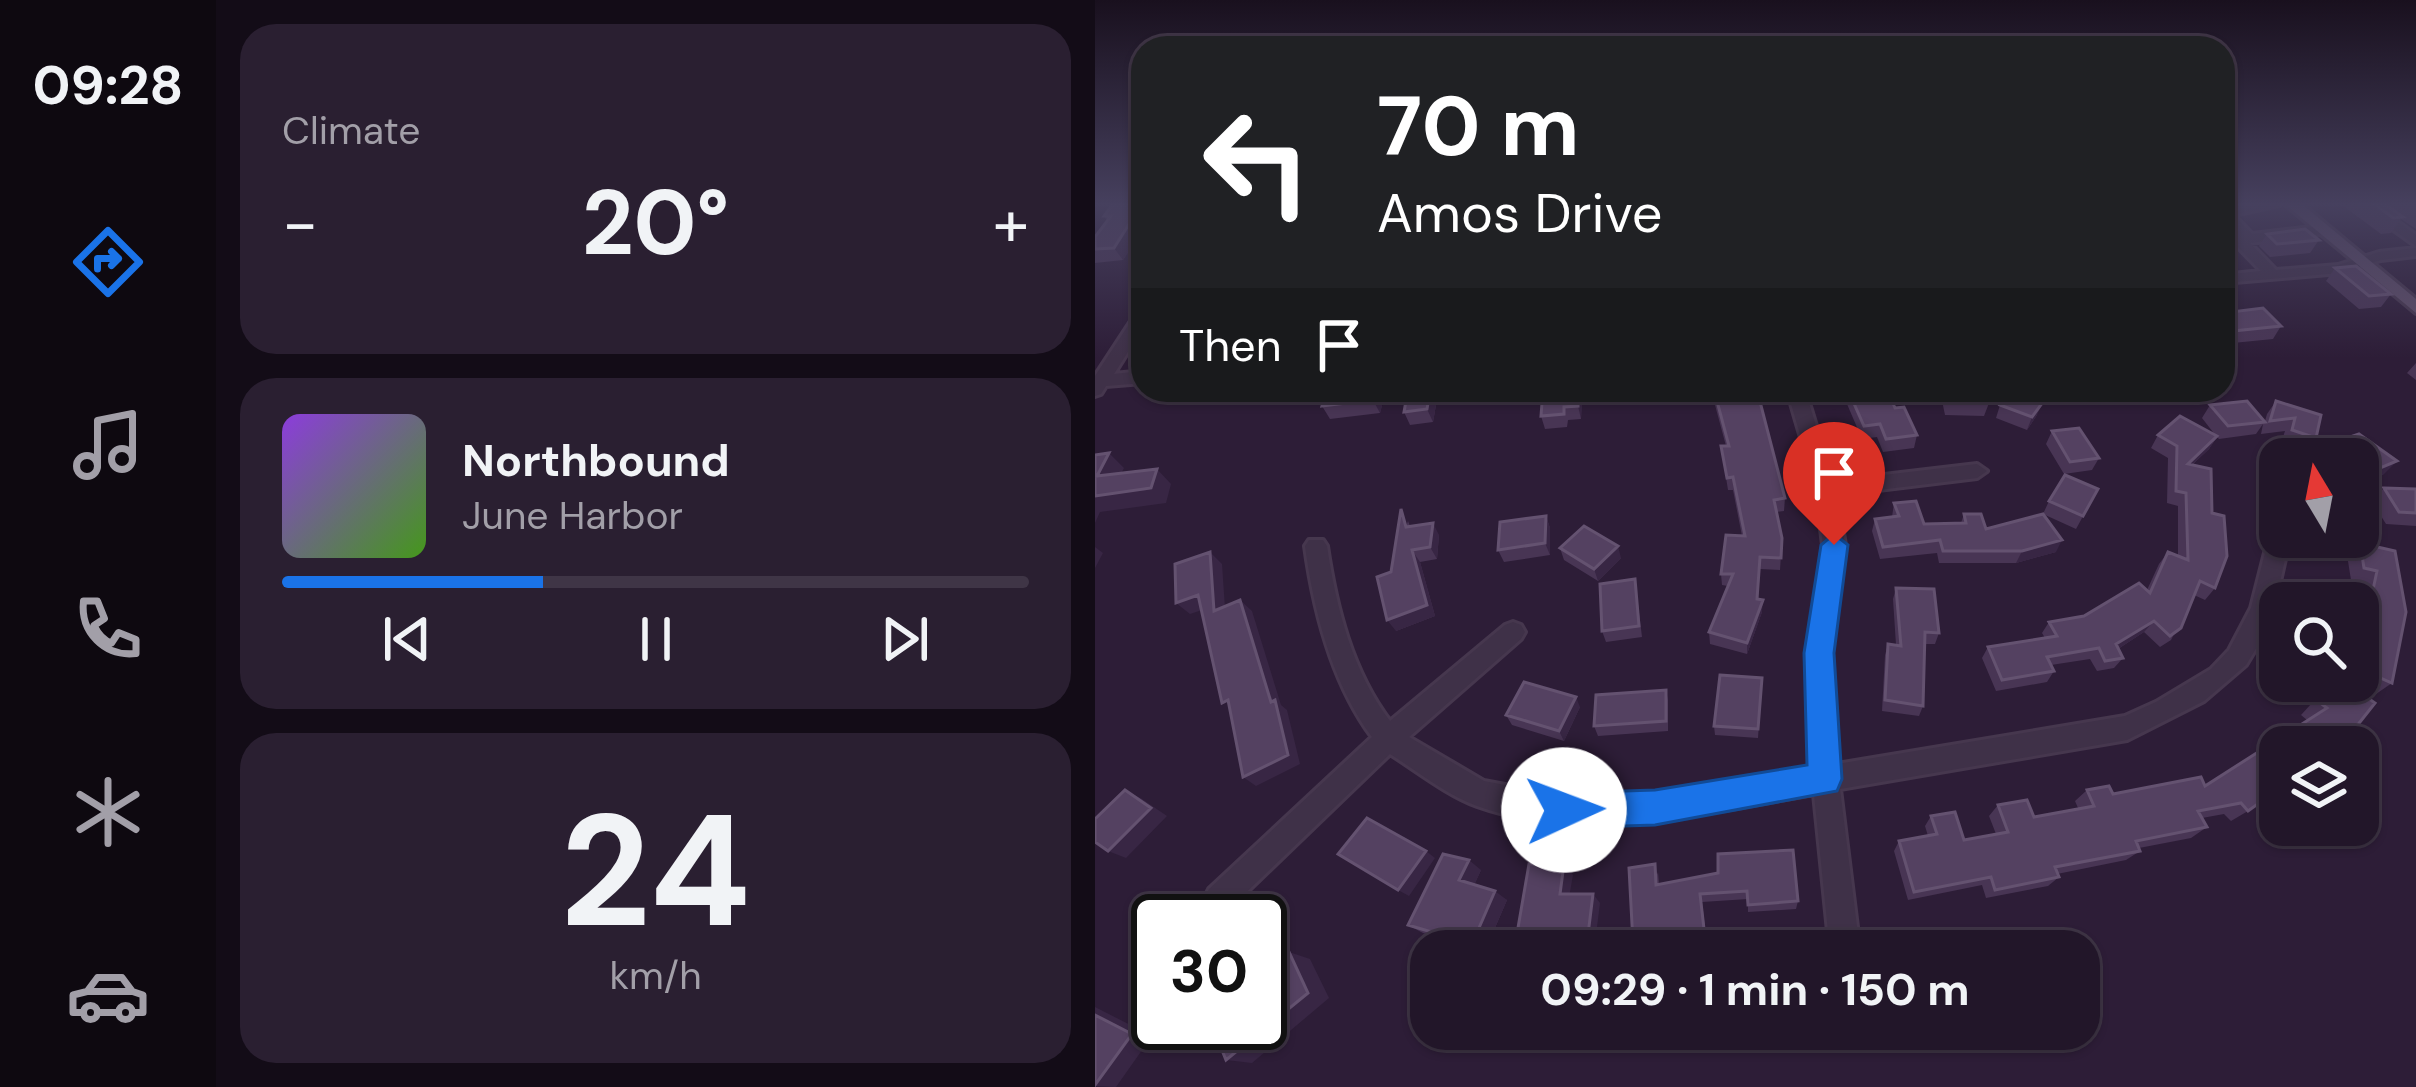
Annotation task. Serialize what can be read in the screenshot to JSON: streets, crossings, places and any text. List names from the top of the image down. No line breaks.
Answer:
{"north":"top","page":{"tabs":"09:28","tile":["Climate",["24","km/h"]],"turn":["70 m","Amos Drive"],"heat":["−","20°","+"],"then":"Then","song":["Northbound","June Harbor"],"limit":"30","trip":"09:29 · 1 min · 150 m"}}
